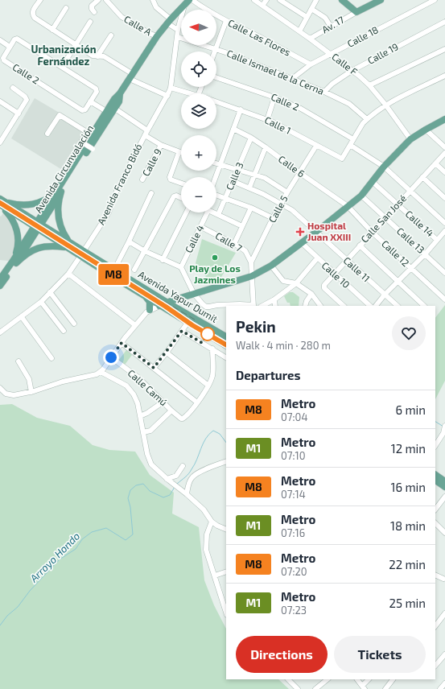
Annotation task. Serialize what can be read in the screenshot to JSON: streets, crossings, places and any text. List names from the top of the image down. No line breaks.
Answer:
{"streets":{"main road":["Avenida Circunvalación","Avenida Yapur Dumit"],"street":["Av. 17","Calle A","Calle 18","Calle Las Flores","Calle 19","Calle F","Calle Ismael de la Cerna","Calle 2","Calle 1","Calle 9","Calle 6","Calle 3","Avenida Franco Bidó","Calle 5","Calle San José","Calle 14","Calle 4","Calle 13","Calle 7","Calle 12","Calle 11","Calle 10","Calle Camú"]},"crossings":[["Av. 17","Calle F"],["Calle A","Avenida Circunvalación"],["Calle 18","Calle Las Flores"],["Calle 18","Calle F"],["Calle 18","Calle Ismael de la Cerna"],["Calle 19","Calle F"],["Calle 19","Calle Ismael de la Cerna"],["Calle Ismael de la Cerna","Avenida Franco Bidó"],["Calle 1","Avenida Franco Bidó"],["Calle 1","Calle 5"],["Calle 6","Calle 3"],["Calle 6","Calle 5"],["Calle 6","Calle 12"],["Avenida Circunvalación","Avenida Franco Bidó"],["Avenida Circunvalación","Avenida Yapur Dumit"],["Avenida Franco Bidó","Avenida Yapur Dumit"],["Calle 5","Calle 7"],["Calle San José","Calle 14"],["Calle San José","Calle 13"],["Calle San José","Calle 12"],["Calle San José","Calle 11"],["Calle San José","Calle 10"],["Calle 4","Calle 7"]],"districts":["Urbanización Fernández"],"water":["Arroyo Hondo"],"places":{"health":["Hospital Juan XXIII"],"other":["Play de Los Jazmines"]},"lines":["metro line M8"],"north":"left","page":{"on_map":"M8","map_buttons":["+","−"],"heading":[["Pekin","Walk · 4 min · 280 m"],"Departures"],"list":[{"mark":"M8","name":"Metro","note":"07:04","value":"6 min"},{"mark":"M1","name":"Metro","note":"07:10","value":"12 min"},{"mark":"M8","name":"Metro","note":"07:14","value":"16 min"},{"mark":"M1","name":"Metro","note":"07:16","value":"18 min"},{"mark":"M8","name":"Metro","note":"07:20","value":"22 min"},{"mark":"M1","name":"Metro","note":"07:23","value":"25 min"}],"buttons":["Directions","Tickets"]}}
